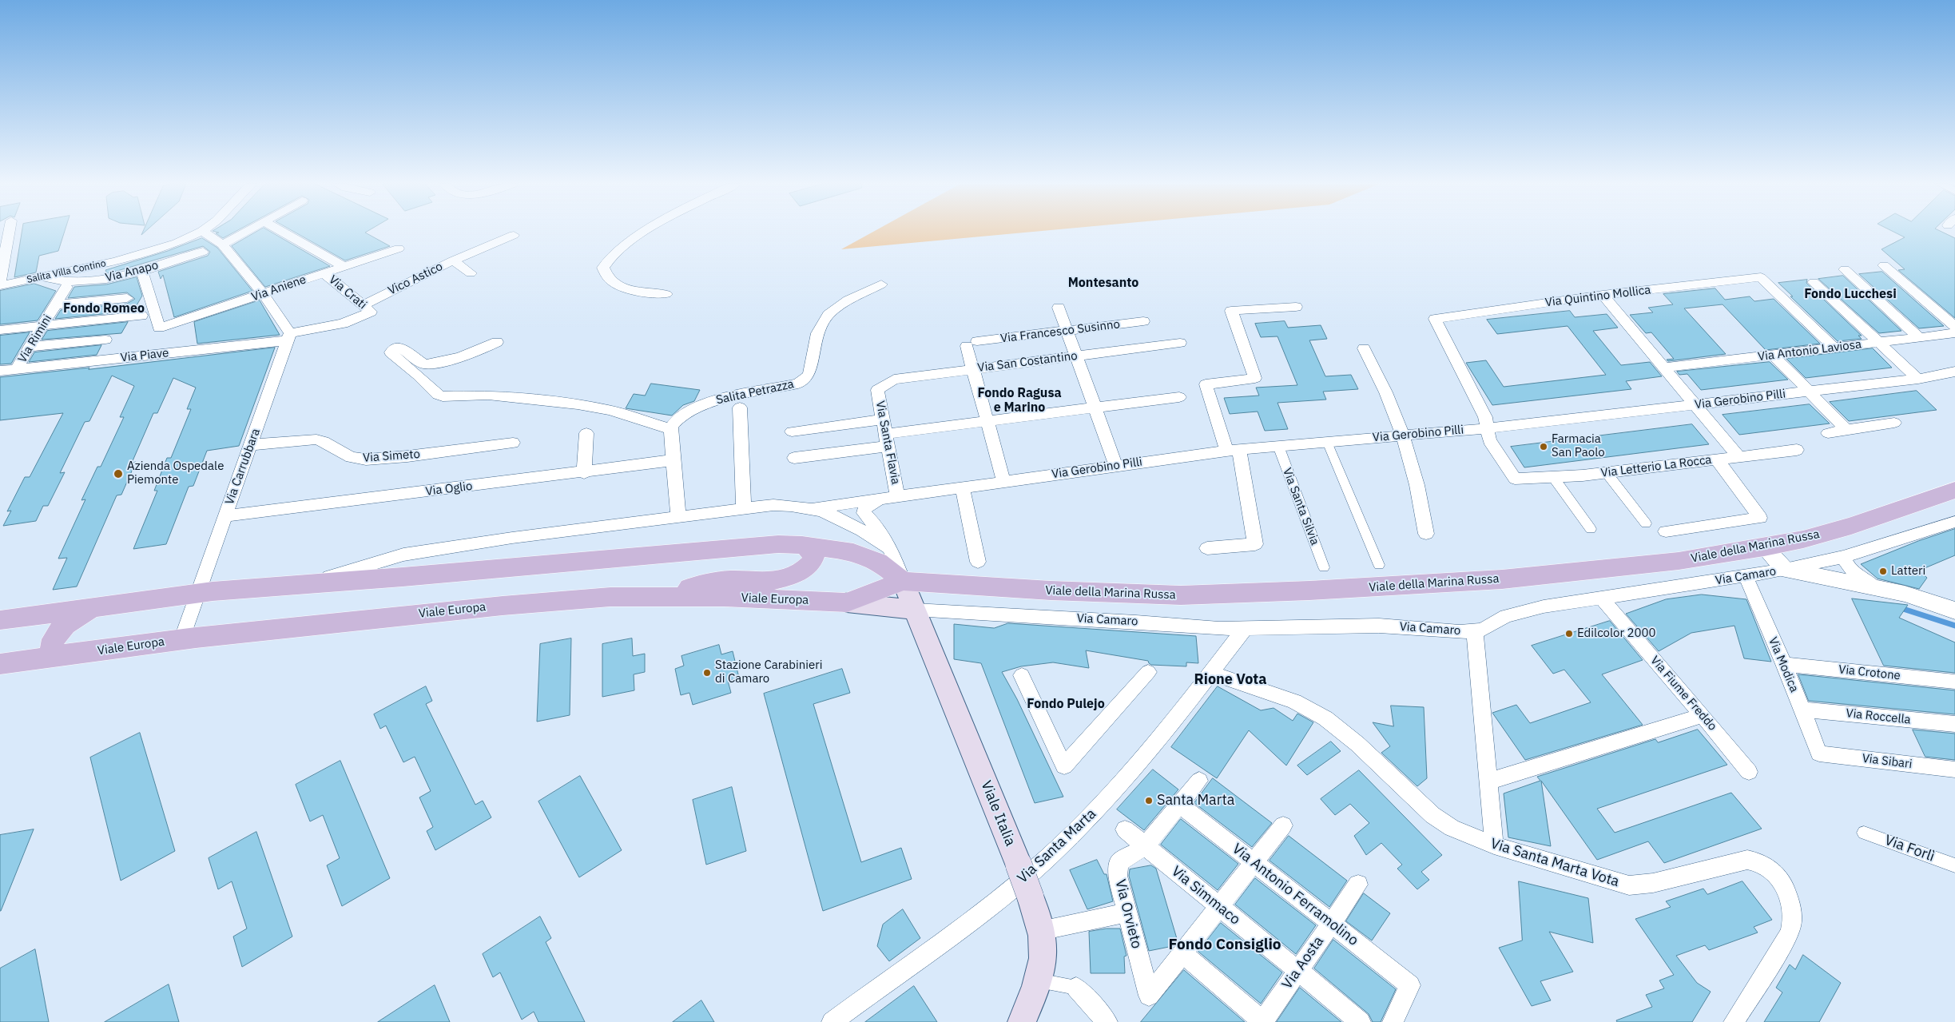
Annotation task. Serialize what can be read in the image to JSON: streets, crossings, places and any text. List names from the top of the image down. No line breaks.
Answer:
{"streets":{"main road":["Viale della Marina Russa","Viale Europa","Viale Italia"],"street":["Salita Villa Contino","Via Anapo","Vico Astico","Via Aniene","Via Crati","Via Quintino Mollica","Via Francesco Susinno","Via Rimini","Via Antonio Laviosa","Via Piave","Via San Costantino","Salita Petrazza","Via Gerobino Pilli","Via Santa Flavia","Via Simeto","Via Carrubbara","Via Letterio La Rocca","Via Oglio","Via Santa Silvia","Via Camaro","Via Modica","Via Crotone","Via Fiume Freddo","Via Roccella","Via Sibari","Via Santa Marta","Via Forlì","Via Santa Marta Vota","Via Antonio Ferramolino","Via Simmaco","Via Orvieto","Via Aosta"]},"crossings":[["Salita Villa Contino","Via Anapo"],["Vico Astico","Via Crati"],["Vico Astico","Via Piave"],["Vico Astico","Via Carrubbara"],["Via Aniene","Via Crati"],["Via Quintino Mollica","Via Antonio Laviosa"],["Via Quintino Mollica","Via Gerobino Pilli"],["Via Quintino Mollica","Via Letterio La Rocca"],["Via Francesco Susinno","Via San Costantino"],["Via Rimini","Via Piave"],["Via Piave","Via Carrubbara"],["Via San Costantino","Via Santa Flavia"],["Via Gerobino Pilli","Via Santa Flavia"],["Via Gerobino Pilli","Via Letterio La Rocca"],["Via Gerobino Pilli","Via Santa Silvia"],["Via Simeto","Via Carrubbara"],["Via Carrubbara","Via Oglio"],["Via Carrubbara","Viale Europa"],["Viale della Marina Russa","Viale Italia"],["Via Camaro","Via Modica"],["Via Camaro","Via Fiume Freddo"],["Via Camaro","Viale Italia"],["Via Camaro","Via Santa Marta"],["Via Modica","Via Crotone"],["Via Modica","Via Roccella"],["Via Modica","Via Sibari"],["Via Santa Marta","Via Santa Marta Vota"],["Via Antonio Ferramolino","Via Aosta"],["Via Simmaco","Via Orvieto"],["Via Simmaco","Via Aosta"]],"districts":["Montesanto","Fondo Lucchesi","Fondo Romeo","Fondo Ragusa e Marino","Rione Vota","Fondo Pulejo","Fondo Consiglio"],"places":["Farmacia San Paolo","Azienda Ospedale Piemonte","Latteri","Edilcolor 2000","Stazione Carabinieri di Camaro","Santa Marta"]}
